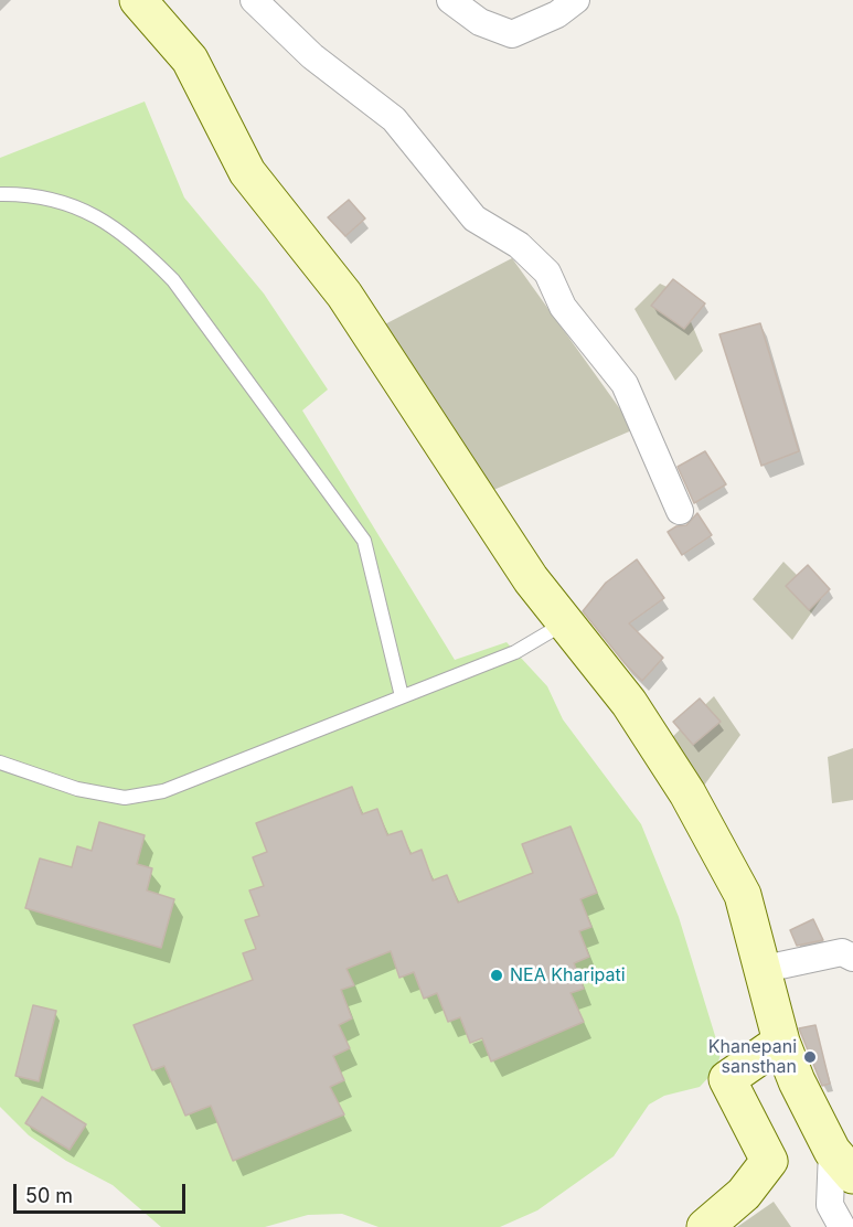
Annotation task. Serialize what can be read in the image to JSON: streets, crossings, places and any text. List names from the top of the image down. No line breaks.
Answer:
{"places":["NEA Kharipati","Khanepani sansthan"],"scale_bar":"50 m"}
